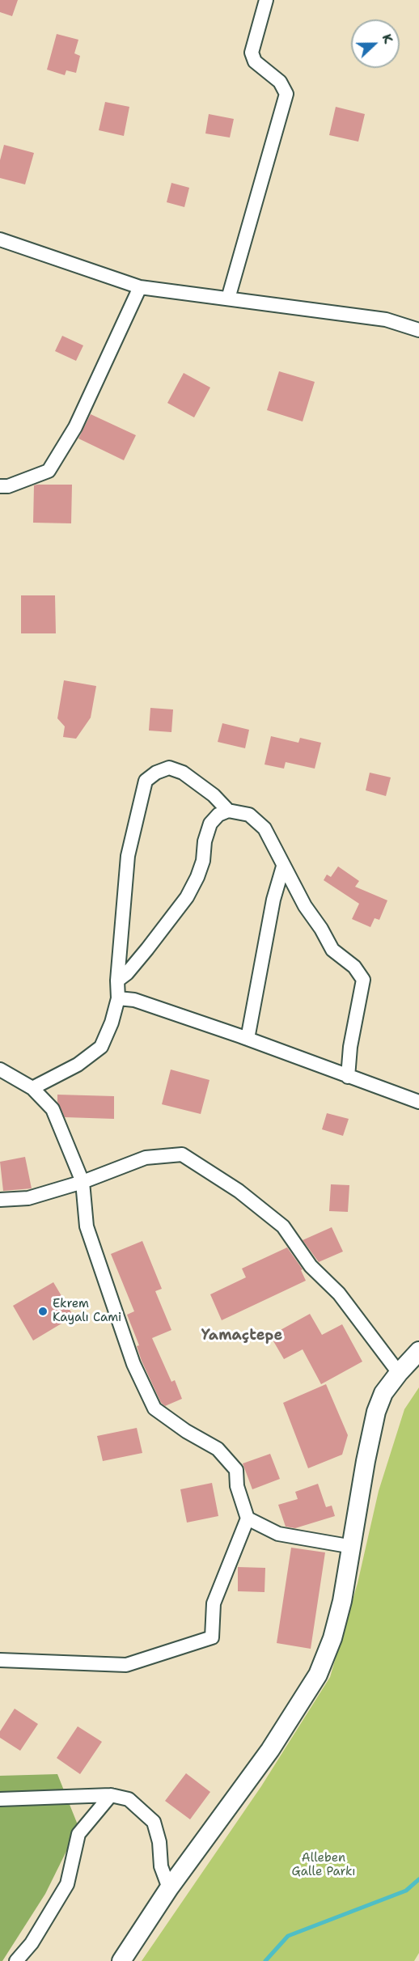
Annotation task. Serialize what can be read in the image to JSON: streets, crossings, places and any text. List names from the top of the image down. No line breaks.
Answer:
{"districts":["Yamaçtepe"],"parks":["Alleben Galle Parkı"],"places":["Ekrem Kayalı Cami"],"north":"right"}
